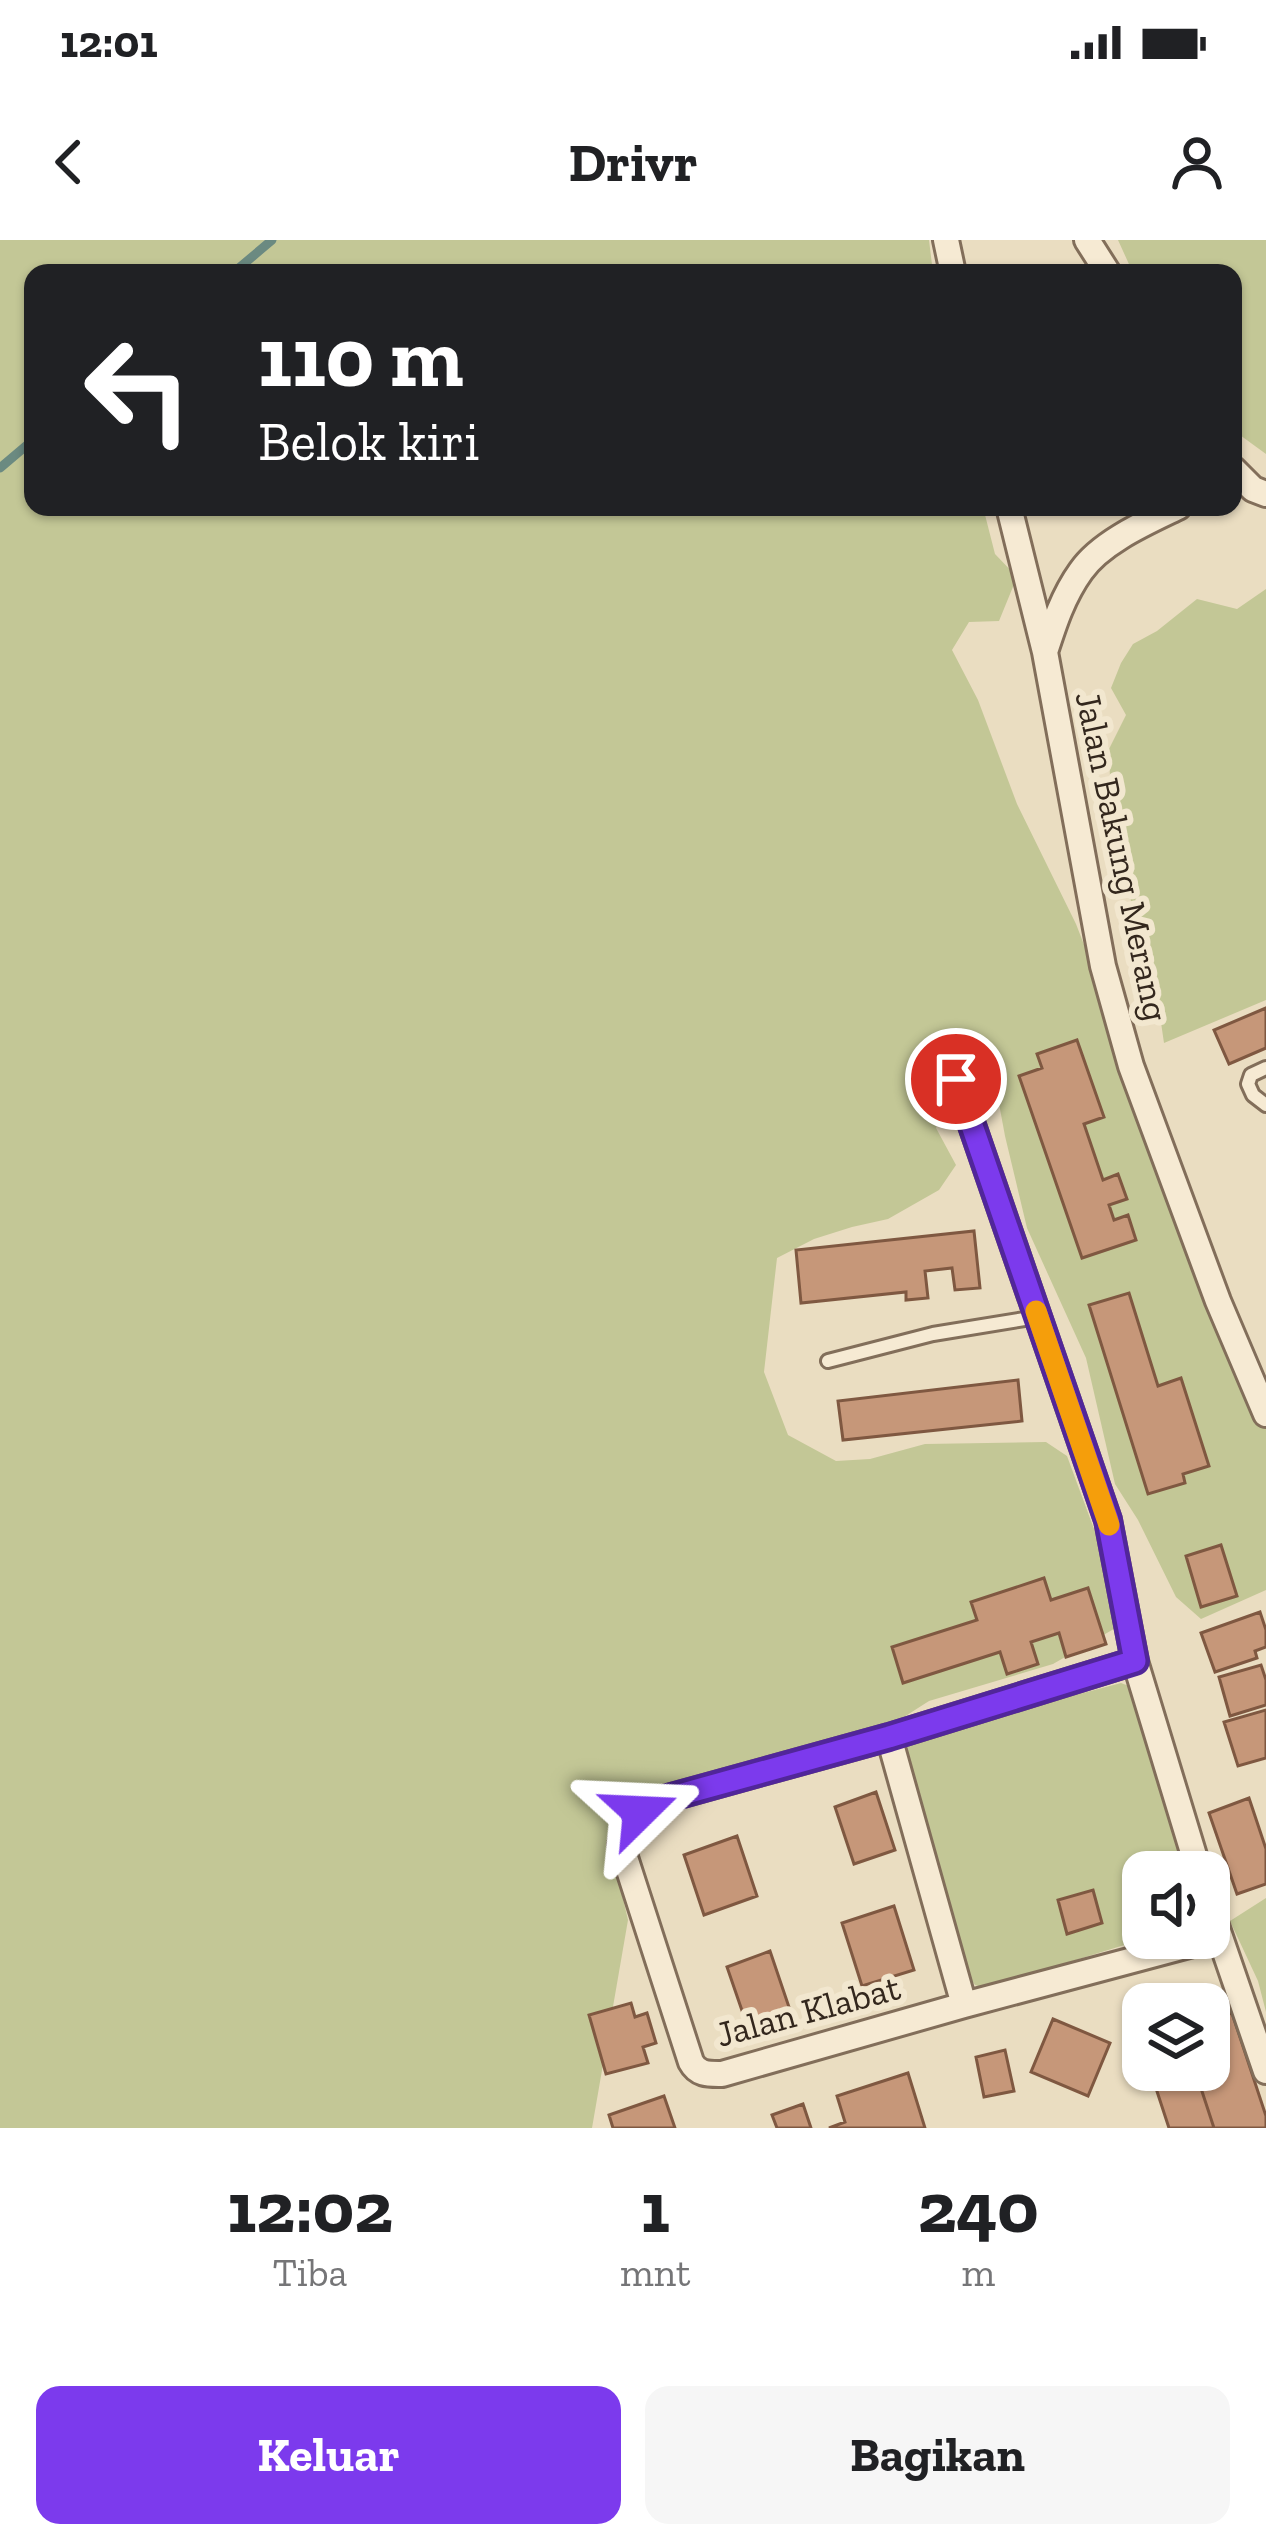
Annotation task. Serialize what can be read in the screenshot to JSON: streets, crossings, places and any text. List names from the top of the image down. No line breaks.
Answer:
{"streets":{"street":["Jalan Bakung Merang","Jalan Klabat"]},"page":{"status":"12:01","header":"Drivr","turn":["110 m","Belok kiri"],"eta":["12:02","Tiba","1","mnt","240","m"],"buttons":["Keluar","Bagikan"]}}
